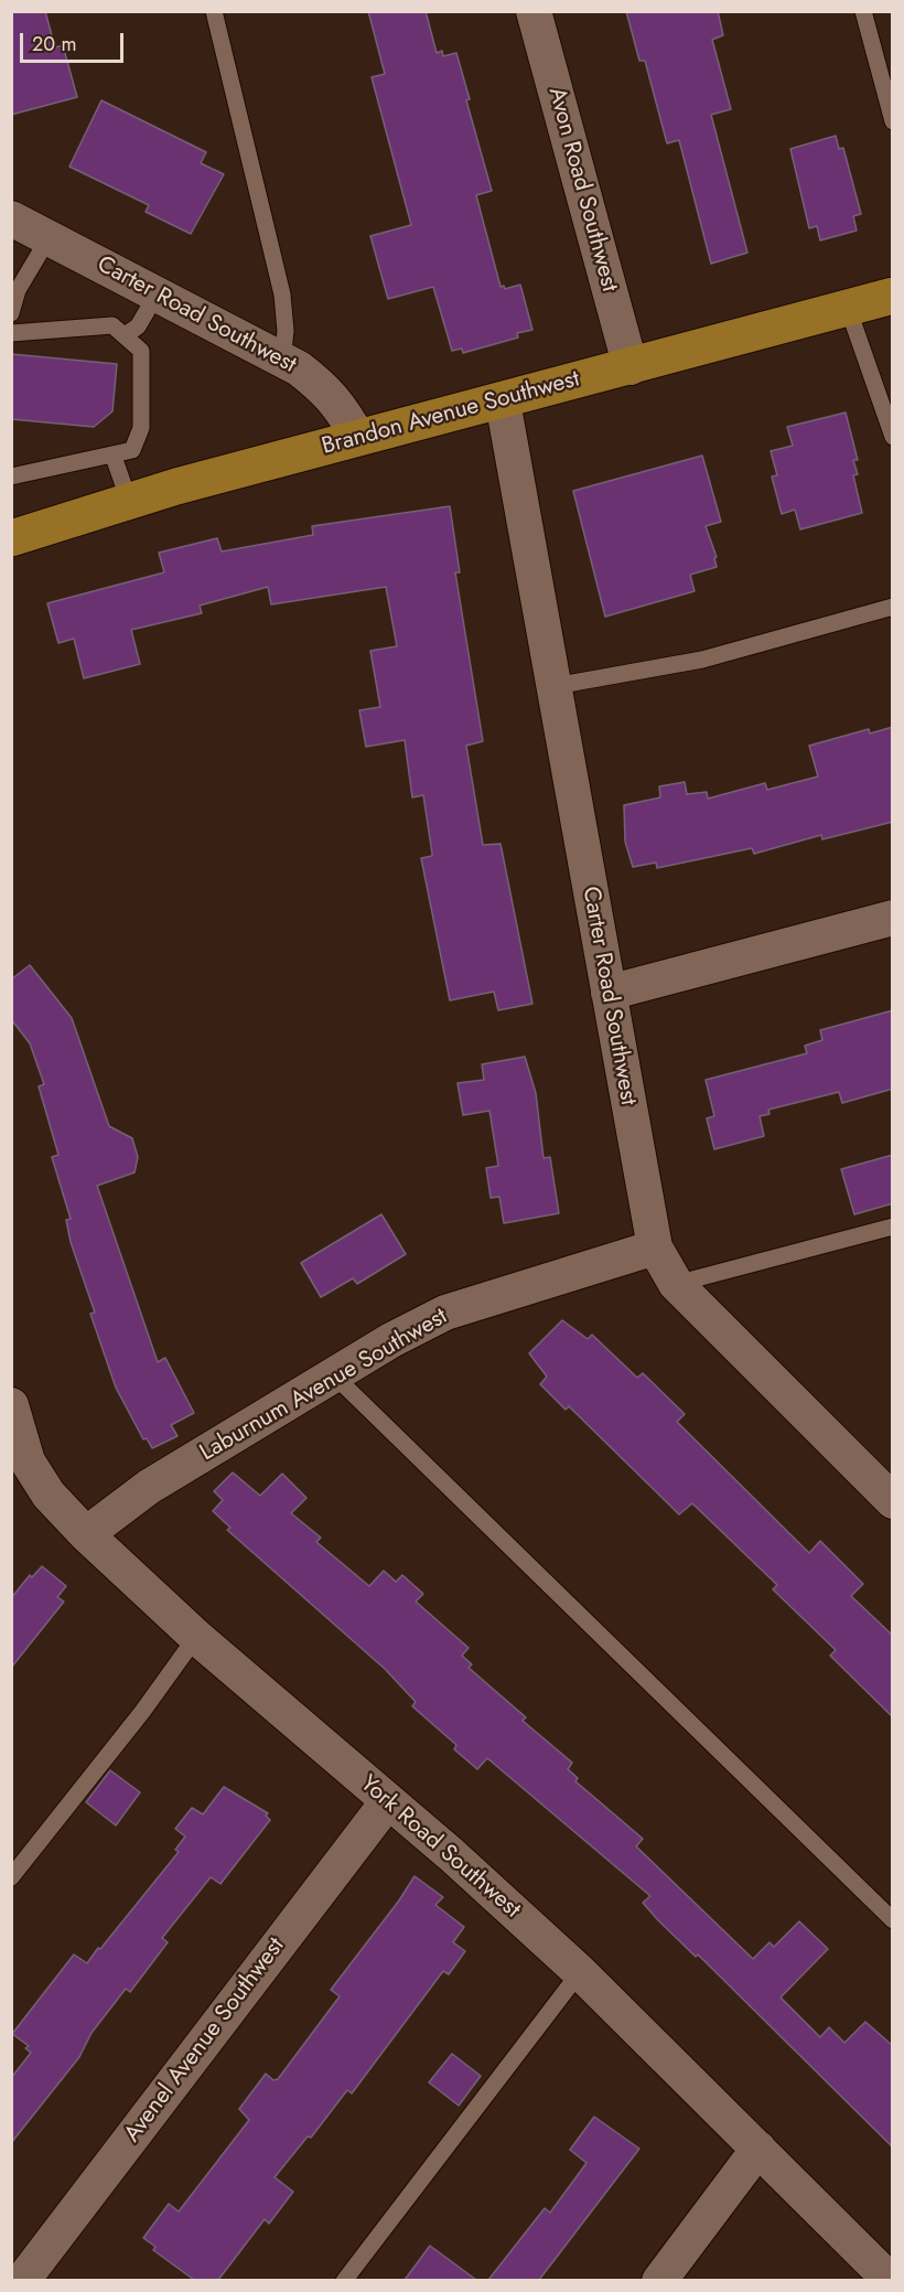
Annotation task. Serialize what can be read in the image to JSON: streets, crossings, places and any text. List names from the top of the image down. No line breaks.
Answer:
{"streets":{"main road":["Brandon Avenue Southwest"],"street":["Avon Road Southwest","Carter Road Southwest","Laburnum Avenue Southwest","York Road Southwest","Avenel Avenue Southwest"]},"crossings":[["Avon Road Southwest","Brandon Avenue Southwest"],["Carter Road Southwest","Brandon Avenue Southwest"],["Carter Road Southwest","Laburnum Avenue Southwest"],["Laburnum Avenue Southwest","York Road Southwest"],["York Road Southwest","Avenel Avenue Southwest"]],"scale_bar":"20 m"}
